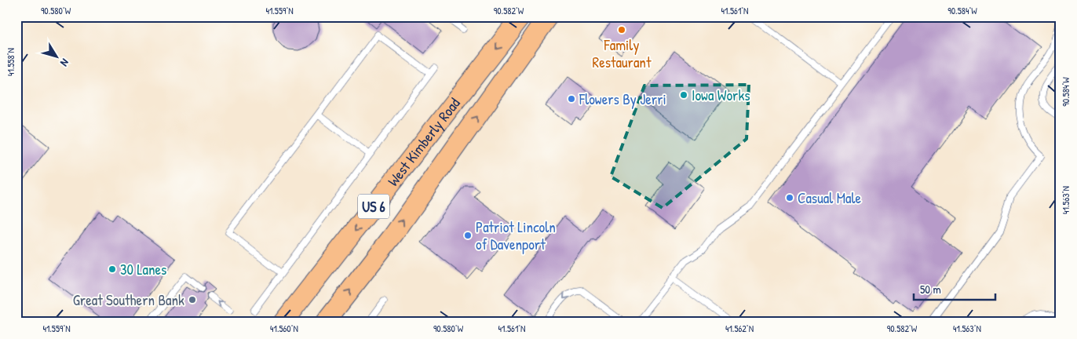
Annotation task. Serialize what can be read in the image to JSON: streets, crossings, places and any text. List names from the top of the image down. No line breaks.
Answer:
{"streets":{"main road":["West Kimberly Road","US 6"]},"places":["Family Restaurant","Iowa Works","Flowers By Jerri","Casual Male","Patriot Lincoln of Davenport","30 Lanes","Great Southern Bank"],"scale_bar":"50 m","north":"bottom right","coordinates":["90.580°W","41.559°N","90.582°W","41.561°N","90.584°W","41.558°N","41.563°N","41.560°N","41.562°N"]}
